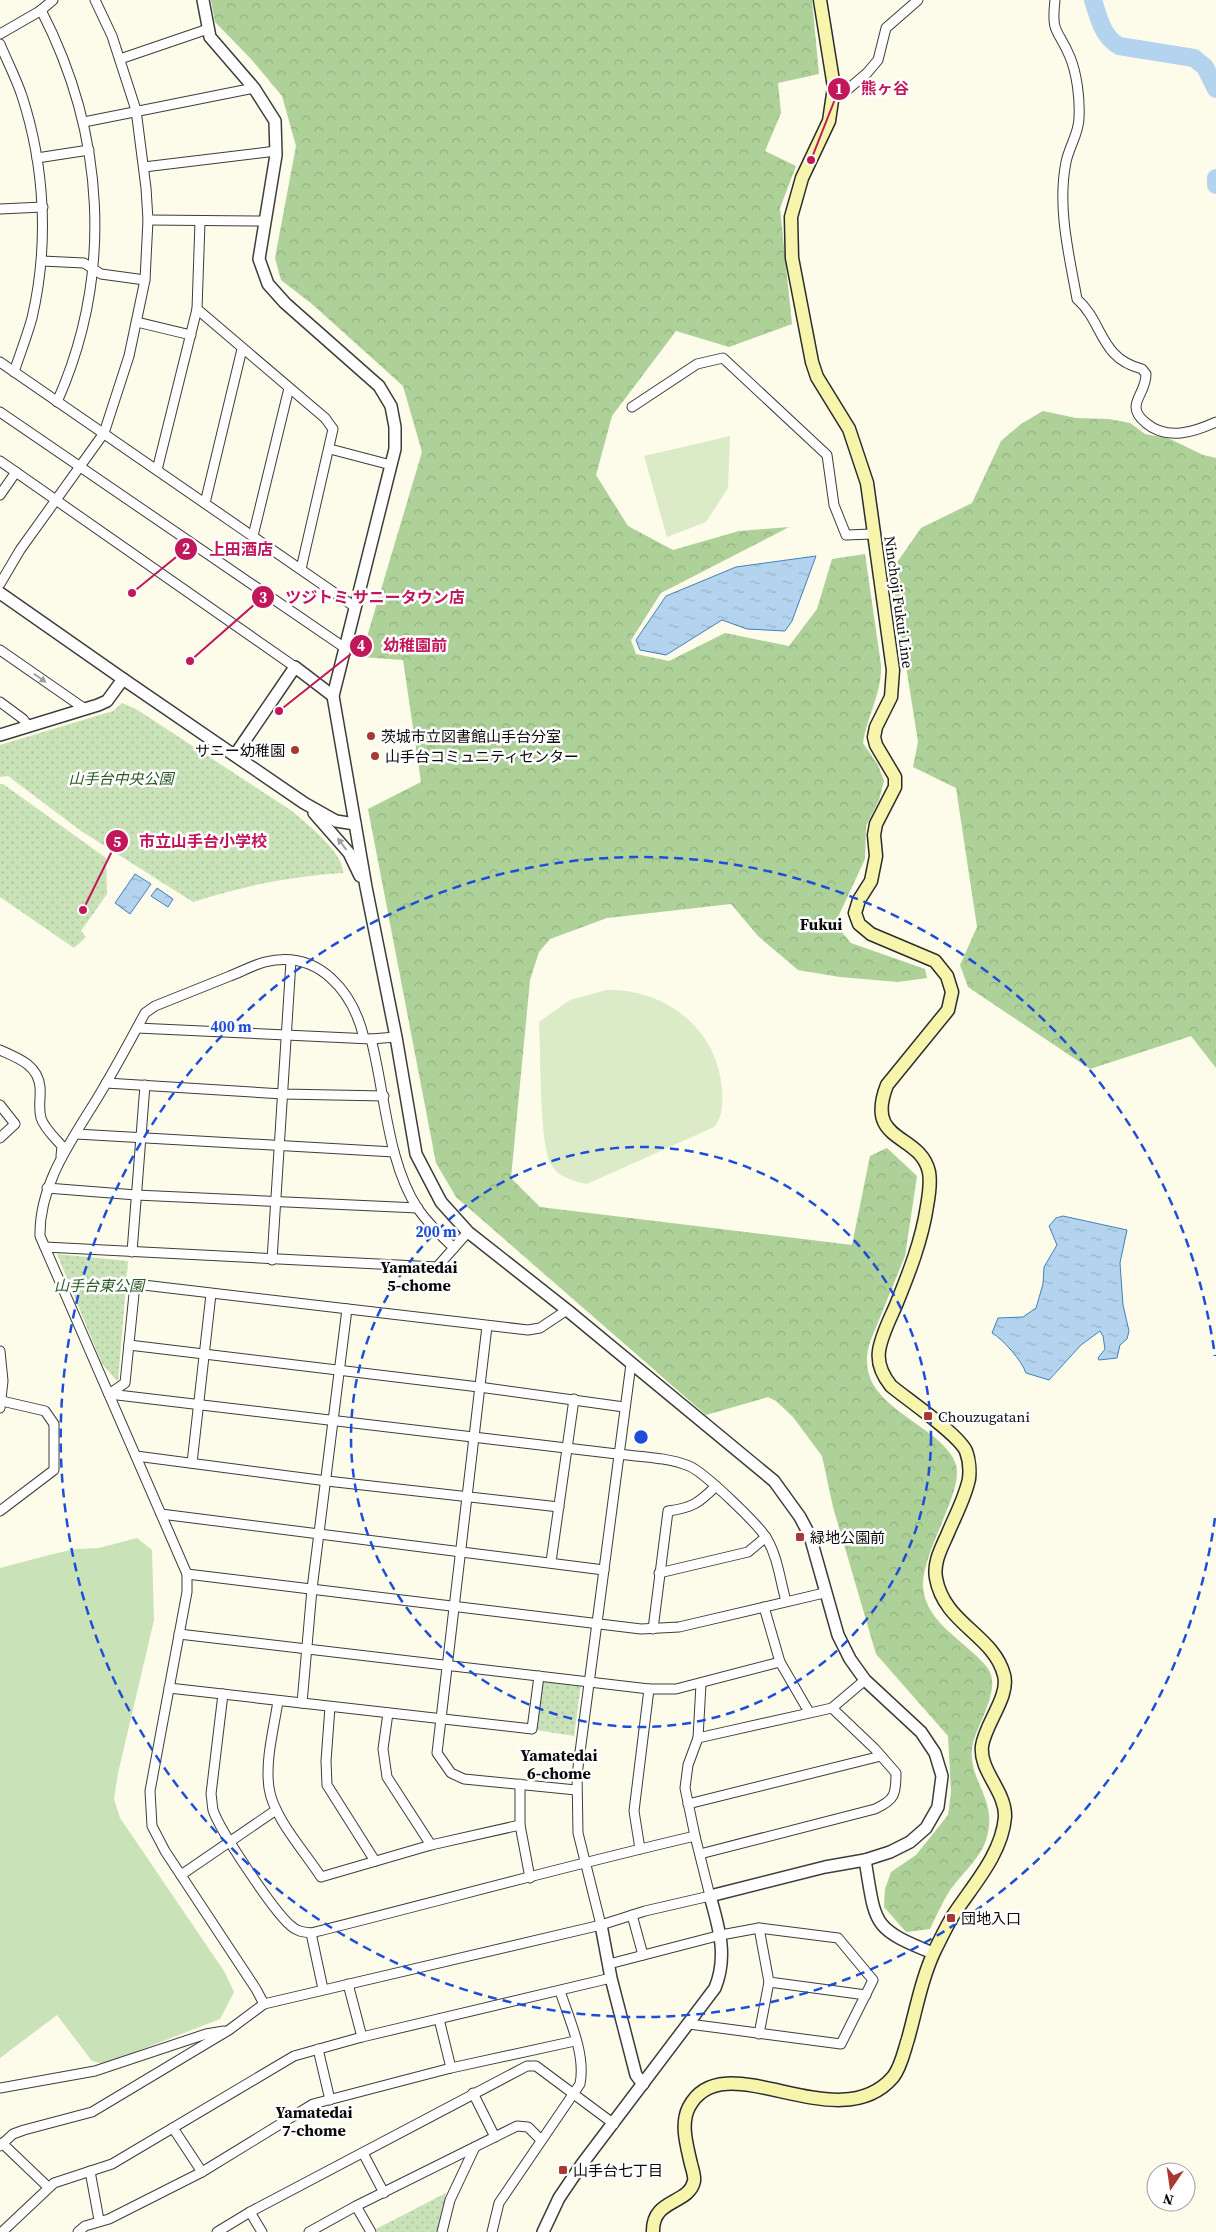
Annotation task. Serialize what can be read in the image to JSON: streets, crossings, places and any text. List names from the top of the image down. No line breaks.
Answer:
{"streets":{"main road":["Ninchoji Fukui Line"]},"districts":["Fukui","Yamatedai 5-chome","Yamatedai 6-chome","Yamatedai 7-chome"],"parks":["山手台中央公園","山手台東公園"],"places":{"other":["熊ヶ谷","上田酒店","ツジトミ サニータウン店","幼稚園前","茨城市立図書館山手台分室","サニー幼稚園","山手台コミュニティセンター","市立山手台小学校"],"transit":["Chouzugatani","緑地公園前","団地入口","山手台七丁目"]},"north":"bottom","rings":["400 m","200 m"]}
